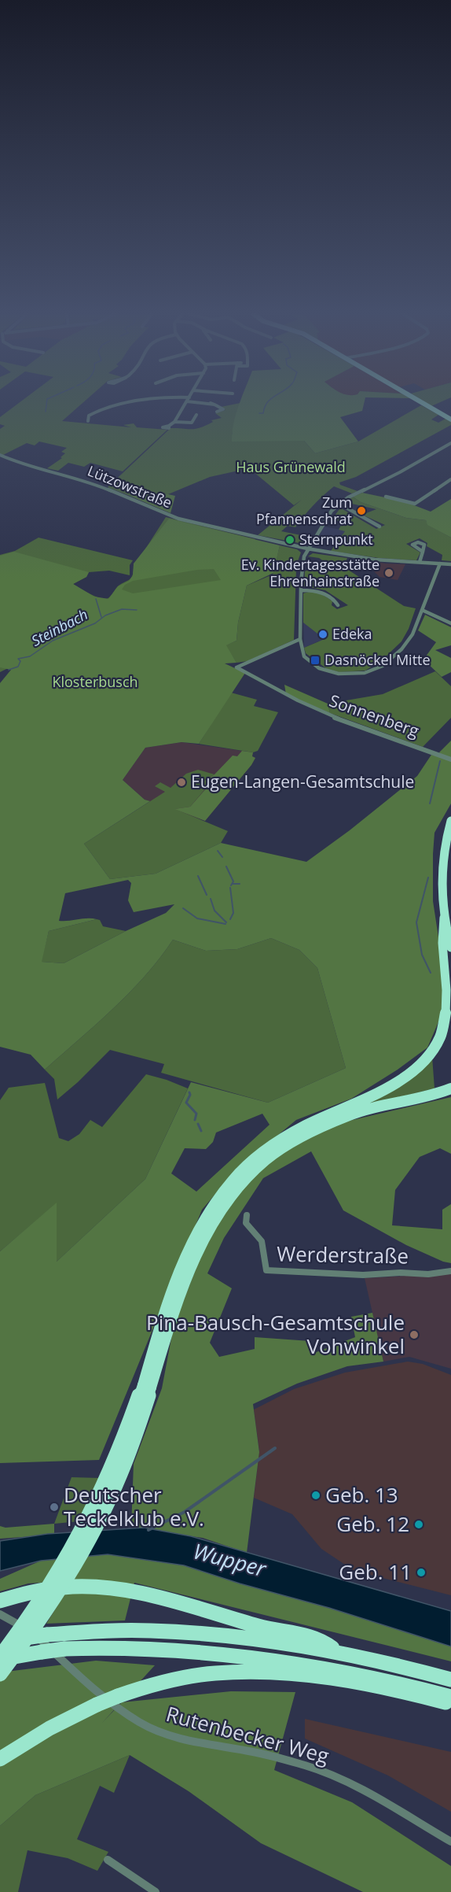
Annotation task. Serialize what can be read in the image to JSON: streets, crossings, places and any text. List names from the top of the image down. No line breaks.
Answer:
{"streets":{"street":["Lützowstraße","Sonnenberg","Werderstraße","Rutenbecker Weg"]},"water":["Steinbach","Wupper"],"parks":["Haus Grünewald","Klosterbusch"],"places":{"other":["Zum Pfannenschrat","Sternpunkt","Ev. Kindertagesstätte Ehrenhainstraße","Edeka","Eugen-Langen-Gesamtschule","Pina-Bausch-Gesamtschule Vohwinkel","Geb. 13","Deutscher Teckelklub e.V.","Geb. 12","Geb. 11"],"transit":["Dasnöckel Mitte"]}}
